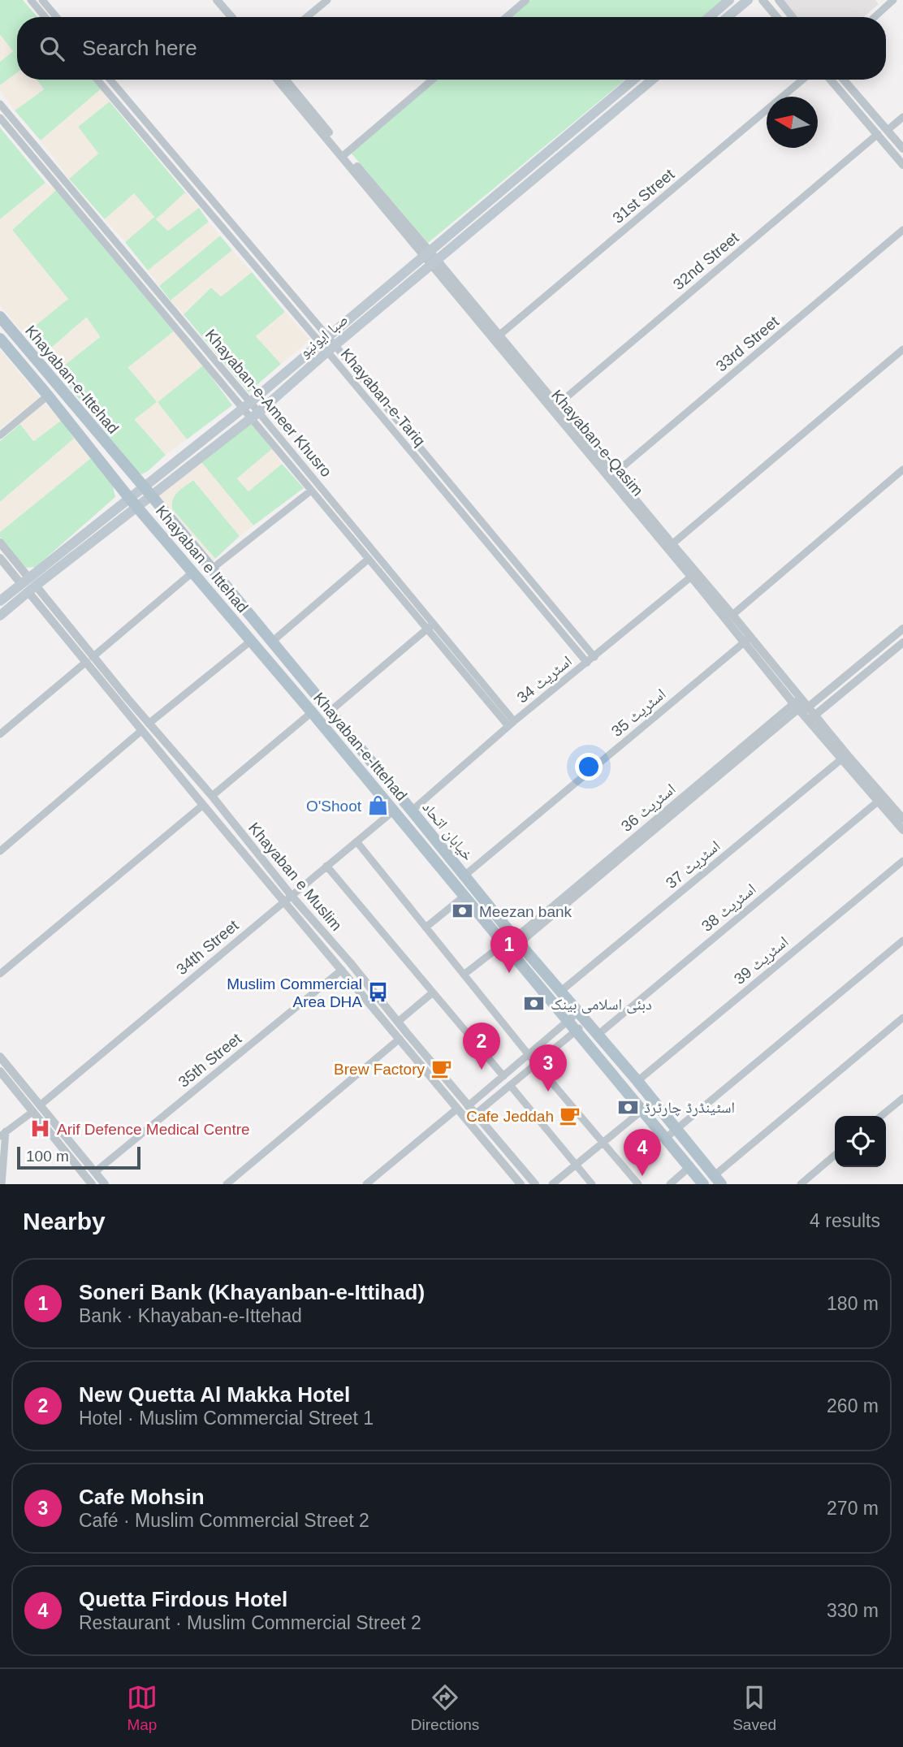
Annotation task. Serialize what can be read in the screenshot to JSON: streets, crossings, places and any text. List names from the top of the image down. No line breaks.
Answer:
{"streets":{"main road":["صبا ایونیو","Khayaban-e-Ittehad","Khayaban e Ittehad","خیابان اتحاد"],"street":["31st Street","32nd Street","33rd Street","Khayaban-e-Tariq","Khayaban-e-Ameer Khusro","Khayaban-e-Qasim","اسٹریٹ 34","اسٹریٹ 35","اسٹریٹ 36","اسٹریٹ 37","Khayaban e Muslim","اسٹریٹ 38","34th Street","اسٹریٹ 39","35th Street"]},"crossings":[["31st Street","Khayaban-e-Qasim"],["32nd Street","Khayaban-e-Qasim"],["صبا ایونیو","Khayaban-e-Ittehad"],["صبا ایونیو","Khayaban-e-Tariq"],["صبا ایونیو","Khayaban-e-Ameer Khusro"],["صبا ایونیو","Khayaban-e-Qasim"],["صبا ایونیو","Khayaban e Ittehad"],["صبا ایونیو","خیابان اتحاد"],["صبا ایونیو","Khayaban e Muslim"],["33rd Street","Khayaban-e-Qasim"],["Khayaban-e-Ittehad","Khayaban e Ittehad"],["Khayaban-e-Ittehad","34th Street"],["Khayaban-e-Tariq","اسٹریٹ 34"],["Khayaban-e-Ameer Khusro","اسٹریٹ 34"],["Khayaban-e-Qasim","اسٹریٹ 34"],["Khayaban-e-Qasim","اسٹریٹ 35"],["Khayaban-e-Qasim","اسٹریٹ 36"],["Khayaban-e-Qasim","اسٹریٹ 37"],["Khayaban-e-Qasim","اسٹریٹ 38"],["Khayaban e Ittehad","خیابان اتحاد"],["اسٹریٹ 34","خیابان اتحاد"],["اسٹریٹ 35","خیابان اتحاد"],["اسٹریٹ 36","خیابان اتحاد"],["خیابان اتحاد","اسٹریٹ 37"],["خیابان اتحاد","اسٹریٹ 38"],["خیابان اتحاد","اسٹریٹ 39"],["Khayaban e Muslim","34th Street"],["Khayaban e Muslim","35th Street"]],"places":{"shop":["O'Shoot"],"bank":["Meezan bank","دبئی اسلامی بینک","اسٹینڈرڈ چارٹرڈ"],"bus stop":["Muslim Commercial Area DHA"],"cafe":["Brew Factory","Cafe Jeddah"],"hospital":["Arif Defence Medical Centre"]},"scale_bar":"100 m","north":"left","page":{"search":"Search here","pins":["1","2","3","4"],"scale":"100 m","heading":["Nearby","4 results"],"list":[{"mark":"1","name":"Soneri Bank (Khayanban-e-Ittihad)","note":"Bank · Khayaban-e-Ittehad","value":"180 m"},{"mark":"2","name":"New Quetta Al Makka Hotel","note":"Hotel · Muslim Commercial Street 1","value":"260 m"},{"mark":"3","name":"Cafe Mohsin","note":"Café · Muslim Commercial Street 2","value":"270 m"},{"mark":"4","name":"Quetta Firdous Hotel","note":"Restaurant · Muslim Commercial Street 2","value":"330 m"}],"nav":["Map","Directions","Saved"]}}
